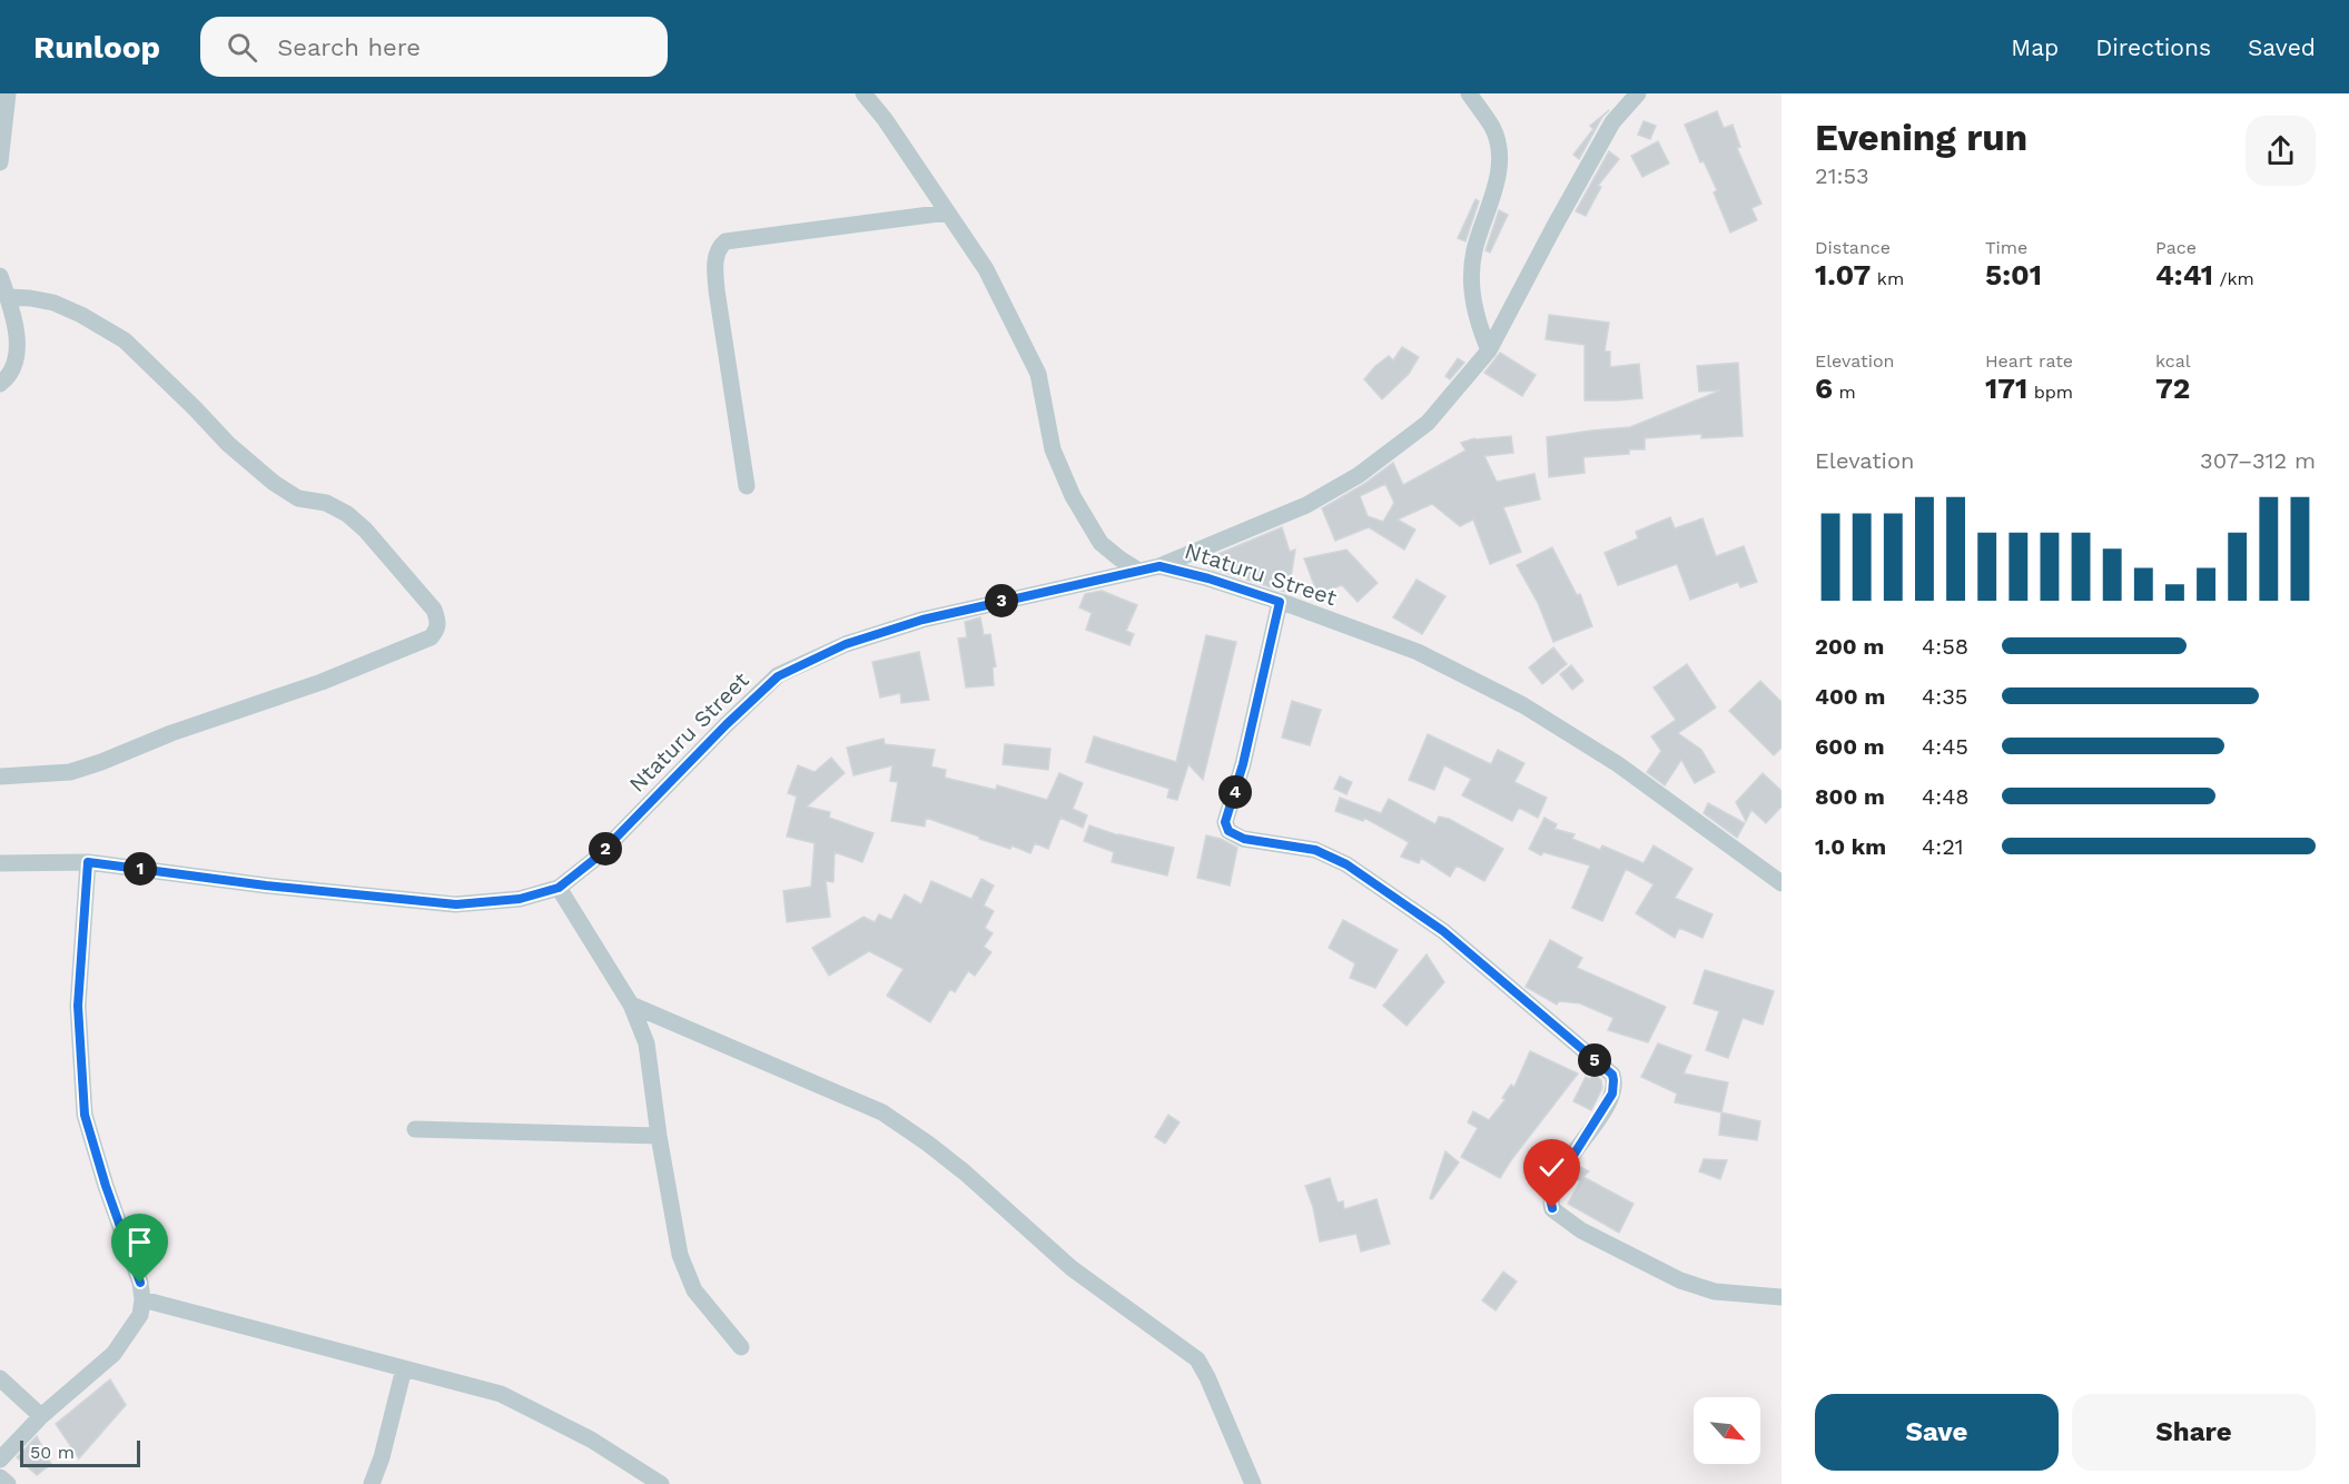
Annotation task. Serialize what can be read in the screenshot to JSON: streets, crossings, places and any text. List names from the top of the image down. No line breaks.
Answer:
{"streets":{"street":["Ntaturu Street"]},"scale_bar":"50 m","north":"bottom right","page":{"header":"Runloop","search":"Search here","nav":["Map","Directions","Saved"],"heading":["Evening run","21:53"],"stats":[["Distance","1.07 km"],["Time","5:01"],["Pace","4:41 /km"],["Elevation","6 m"],["Heart rate","171 bpm"],["kcal","72"]],"chart":["Elevation","307–312 m"],"pins":["3","4","2","1","5"],"list":[{"name":"200 m","note":"4:58"},{"name":"400 m","note":"4:35"},{"name":"600 m","note":"4:45"},{"name":"800 m","note":"4:48"},{"name":"1.0 km","note":"4:21"}],"buttons":["Save","Share"],"scale":"50 m"}}
